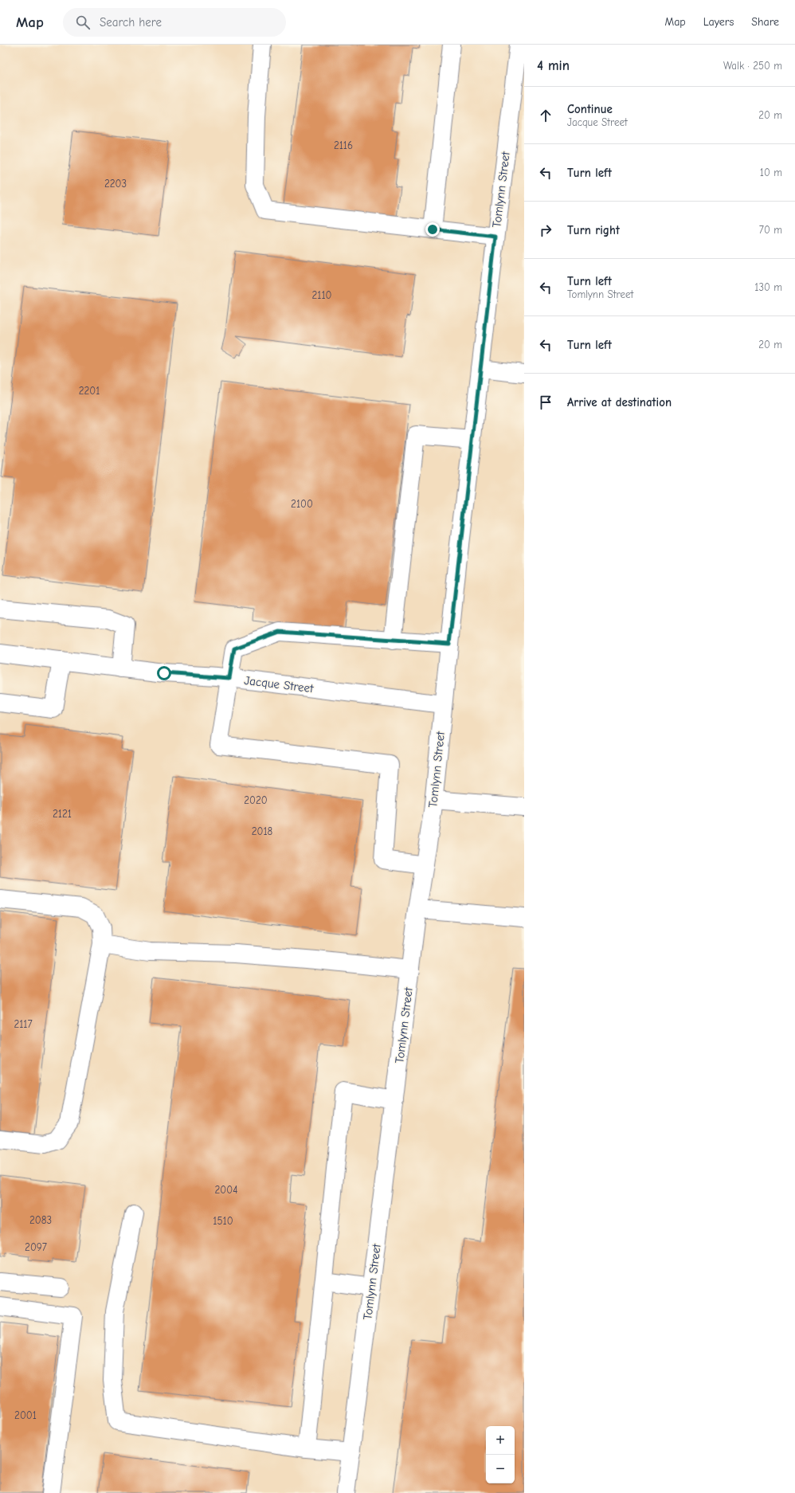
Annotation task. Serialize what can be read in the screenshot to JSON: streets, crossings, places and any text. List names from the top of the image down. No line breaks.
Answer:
{"streets":{"street":["Tomlynn Street","Jacque Street"]},"crossings":[["Tomlynn Street","Jacque Street"]],"house_numbers":["2116","2203","2110","2201","2100","2020","2121","2018","2117","2004","2083","1510","2097","2001"],"page":{"header":"Map","search":"Search here","nav":["Map","Layers","Share"],"heading":["4 min","Walk · 250 m"],"list":[["Continue","Jacque Street","20 m"],["Turn left","10 m"],["Turn right","70 m"],["Turn left","Tomlynn Street","130 m"],["Turn left","20 m"],"Arrive at destination"],"map_buttons":["+","−"]}}
